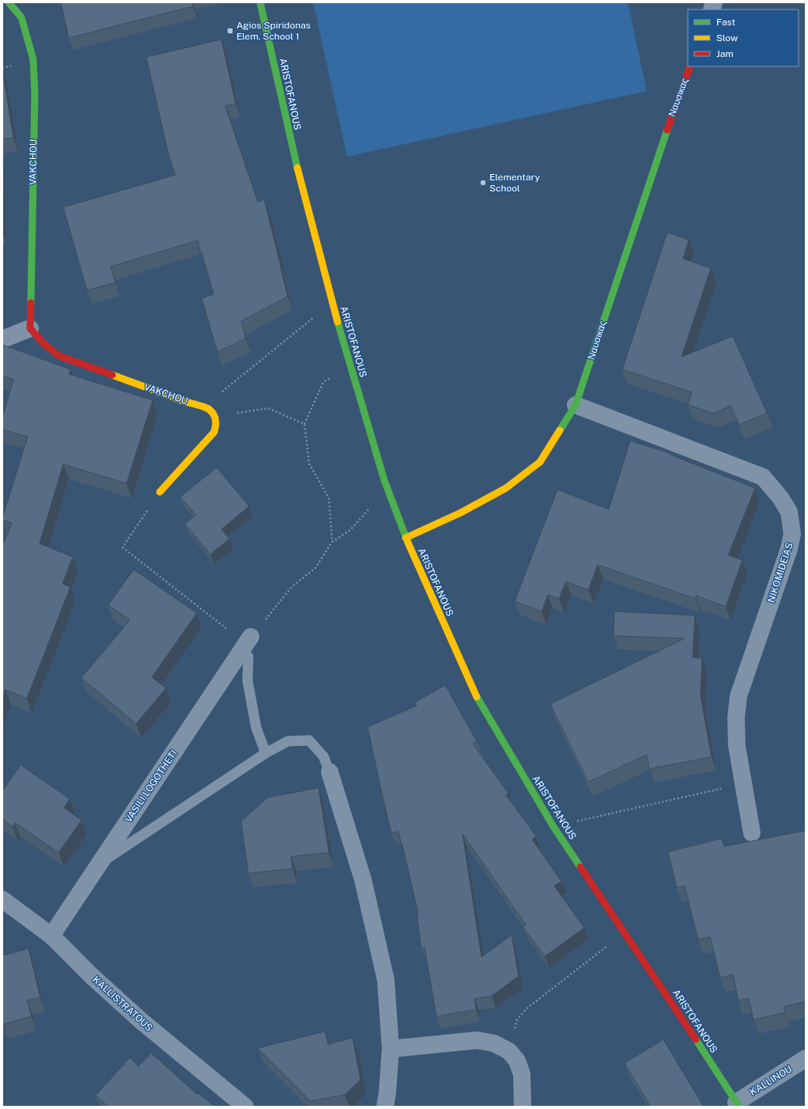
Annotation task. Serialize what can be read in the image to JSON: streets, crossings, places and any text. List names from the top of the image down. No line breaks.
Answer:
{"streets":{"street":["ARISTOFANOUS","Ναυσικας","VAKCHOU","NIKOMIDEIAS","VASILI LOGOTHETI","KALLISTRATOUS","KALLINOU"]},"crossings":[["ARISTOFANOUS","Ναυσικας"],["ARISTOFANOUS","KALLINOU"],["Ναυσικας","NIKOMIDEIAS"],["VASILI LOGOTHETI","KALLISTRATOUS"]],"places":{"transit":["Agios Spiridonas Elem. School 1"],"other":["Elementary School"]},"legend":["Fast","Slow","Jam"]}
